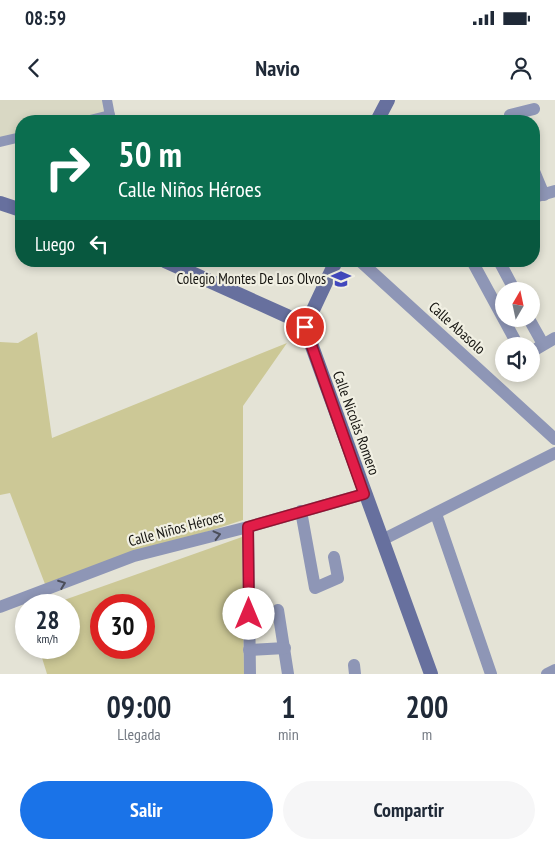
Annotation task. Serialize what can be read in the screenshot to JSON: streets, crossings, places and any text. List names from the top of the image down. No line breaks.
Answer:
{"streets":{"main road":["Calle Nicolás Romero"],"street":["Calle Abasolo","Calle Niños Héroes"]},"crossings":[["Calle Nicolás Romero","Calle Niños Héroes"]],"one_way":["Calle Niños Héroes"],"places":{"school or university":["Colegio Montes De Los Olvos"]},"north":"top","page":{"status":"08:59","header":"Navio","turn":["50 m","Calle Niños Héroes"],"then":"Luego","speed":"28 km/h","limit":"30","eta":["09:00","Llegada","1","min","200","m"],"buttons":["Salir","Compartir"]}}
